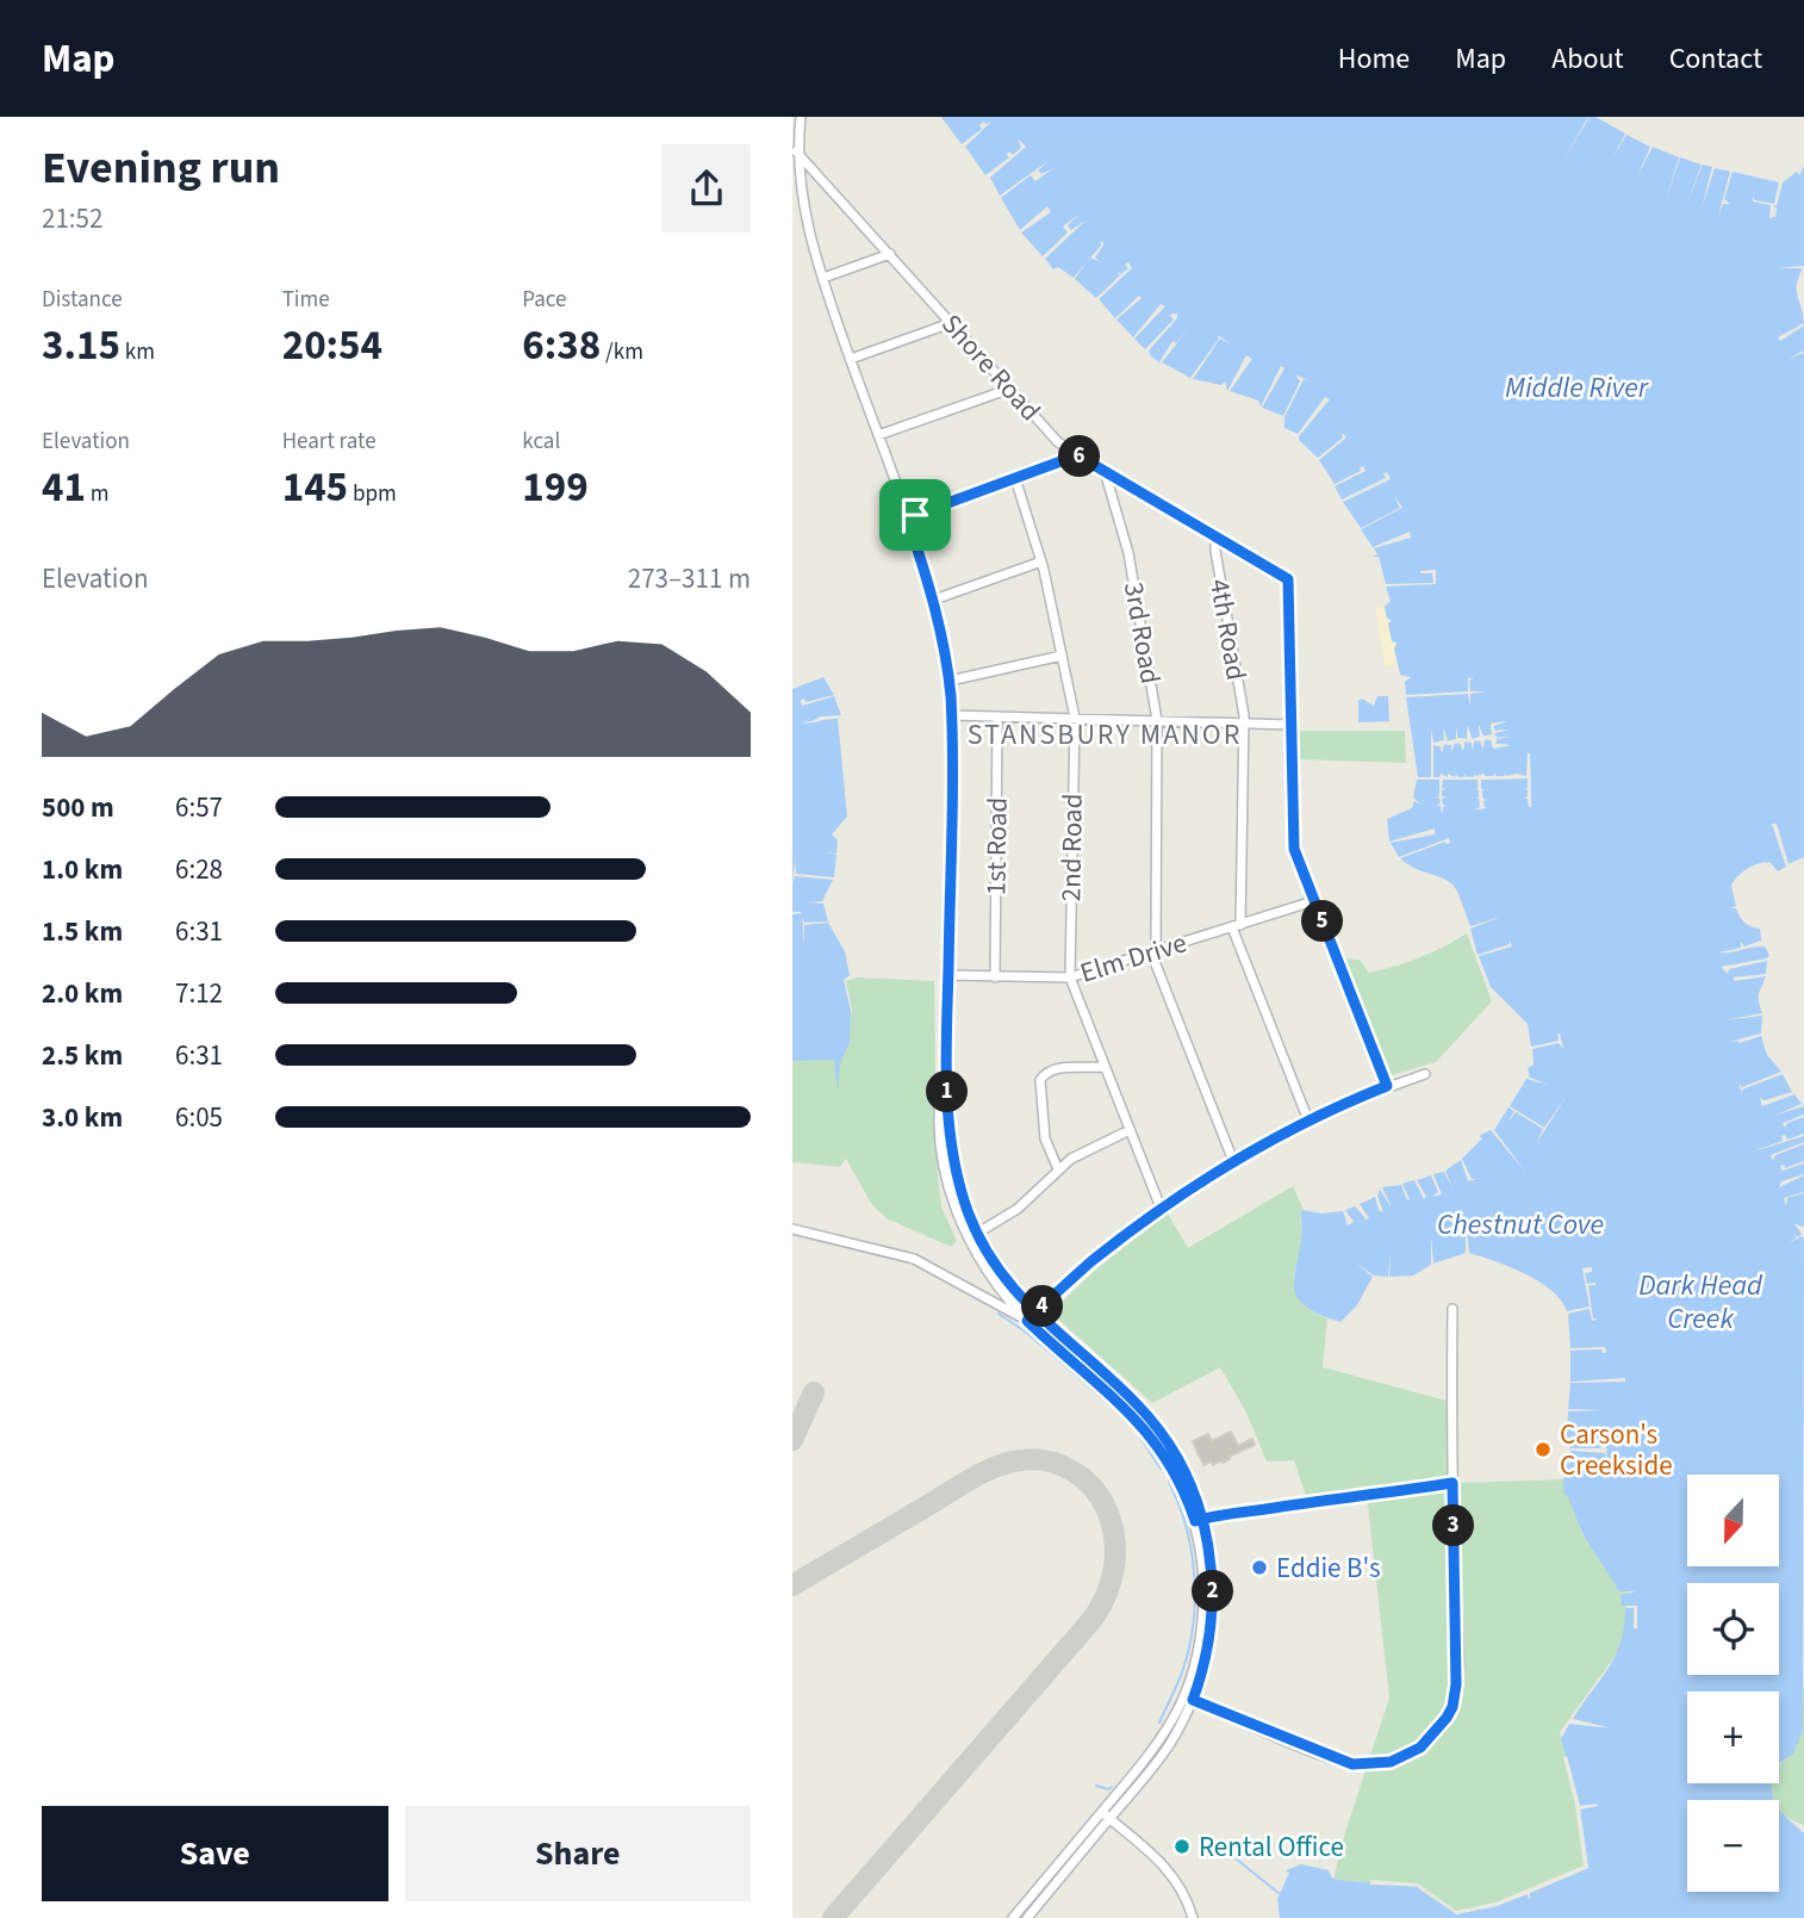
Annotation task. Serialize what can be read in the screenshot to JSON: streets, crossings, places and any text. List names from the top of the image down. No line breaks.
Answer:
{"streets":{"street":["Shore Road","4th Road","3rd Road","1st Road","2nd Road","Elm Drive"]},"crossings":[["Shore Road","4th Road"],["Shore Road","3rd Road"],["Shore Road","Elm Drive"],["4th Road","Elm Drive"],["3rd Road","Elm Drive"],["1st Road","Elm Drive"],["2nd Road","Elm Drive"]],"districts":["STANSBURY MANOR"],"water":["Middle River","Chestnut Cove","Dark Head Creek"],"places":["Carson's Creekside","Eddie B's","Rental Office"],"north":"bottom","page":{"header":"Map","nav":["Home","Map","About","Contact"],"heading":["Evening run","21:52"],"stats":[["Distance","3.15 km"],["Time","20:54"],["Pace","6:38 /km"],["Elevation","41 m"],["Heart rate","145 bpm"],["kcal","199"]],"pins":["6","5","1","4","3","2"],"chart":["Elevation","273–311 m"],"list":[{"name":"500 m","note":"6:57"},{"name":"1.0 km","note":"6:28"},{"name":"1.5 km","note":"6:31"},{"name":"2.0 km","note":"7:12"},{"name":"2.5 km","note":"6:31"},{"name":"3.0 km","note":"6:05"}],"map_buttons":["+","−"],"buttons":["Save","Share"]}}
